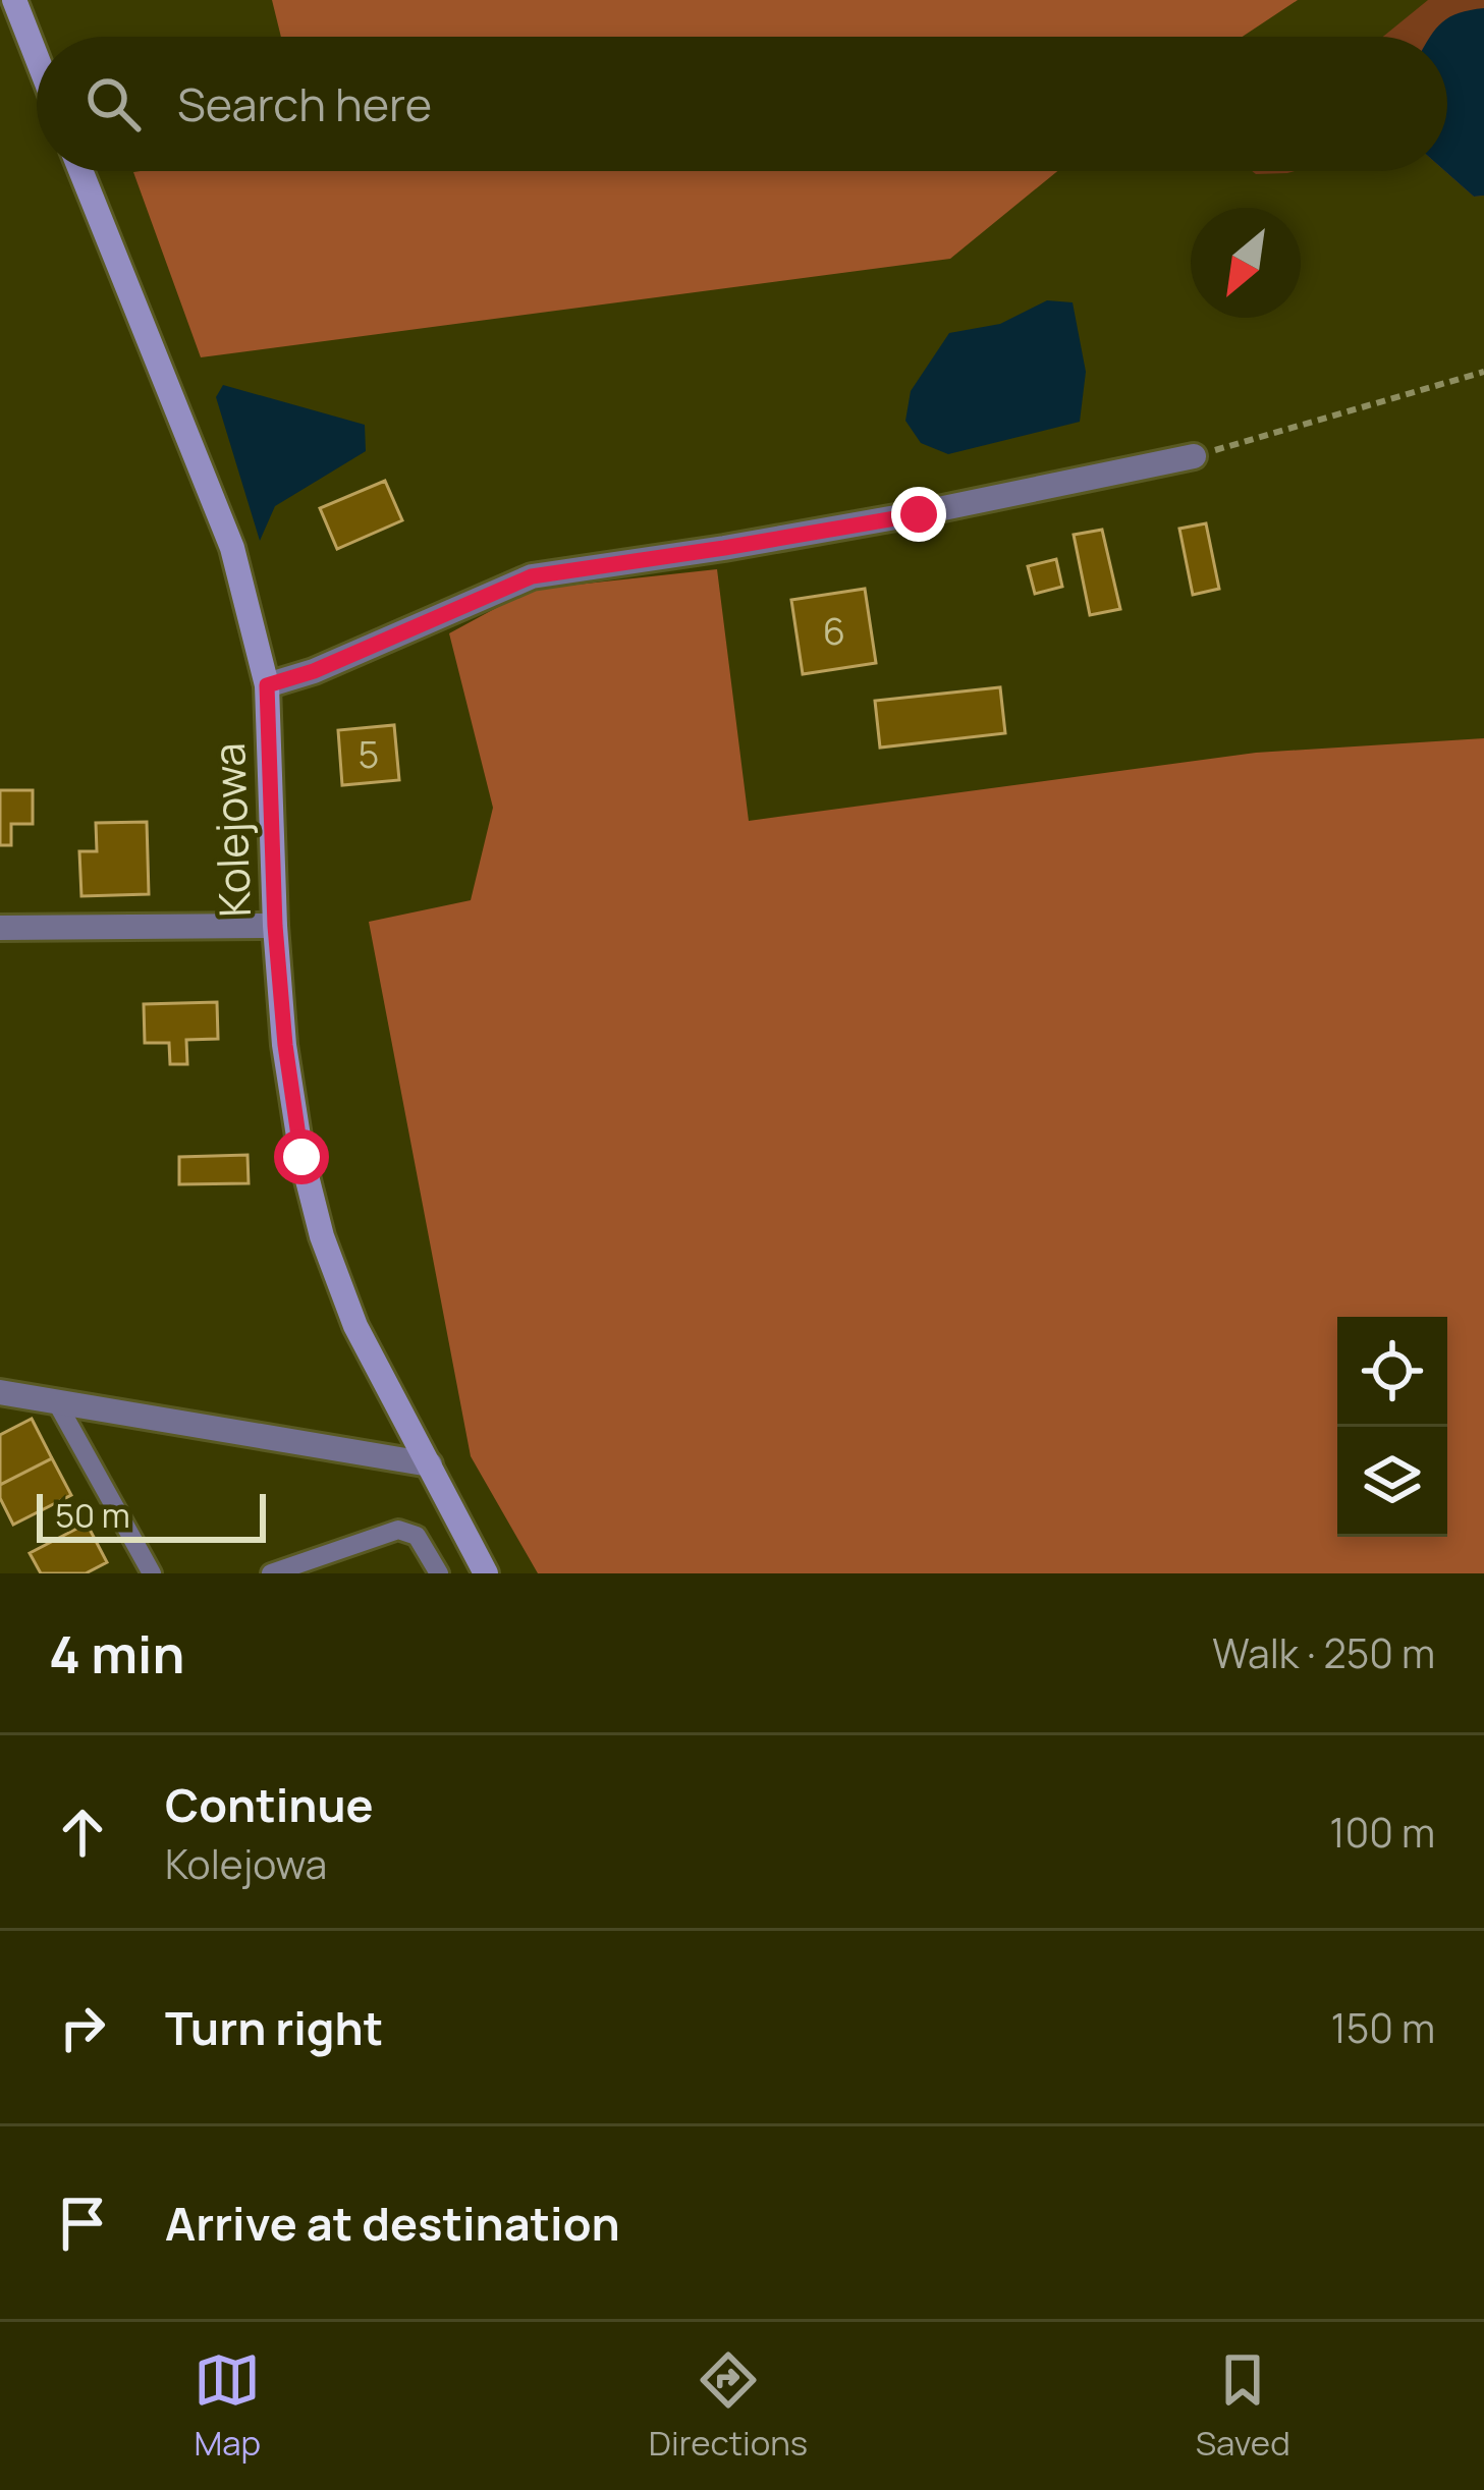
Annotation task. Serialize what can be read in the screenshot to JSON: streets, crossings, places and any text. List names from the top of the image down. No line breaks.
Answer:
{"streets":{"street":["Kolejowa"]},"house_numbers":["6","5"],"scale_bar":"50 m","north":"bottom left","page":{"search":"Search here","scale":"50 m","heading":["4 min","Walk · 250 m"],"list":[["Continue","Kolejowa","100 m"],["Turn right","150 m"],"Arrive at destination"],"nav":["Map","Directions","Saved"]}}
